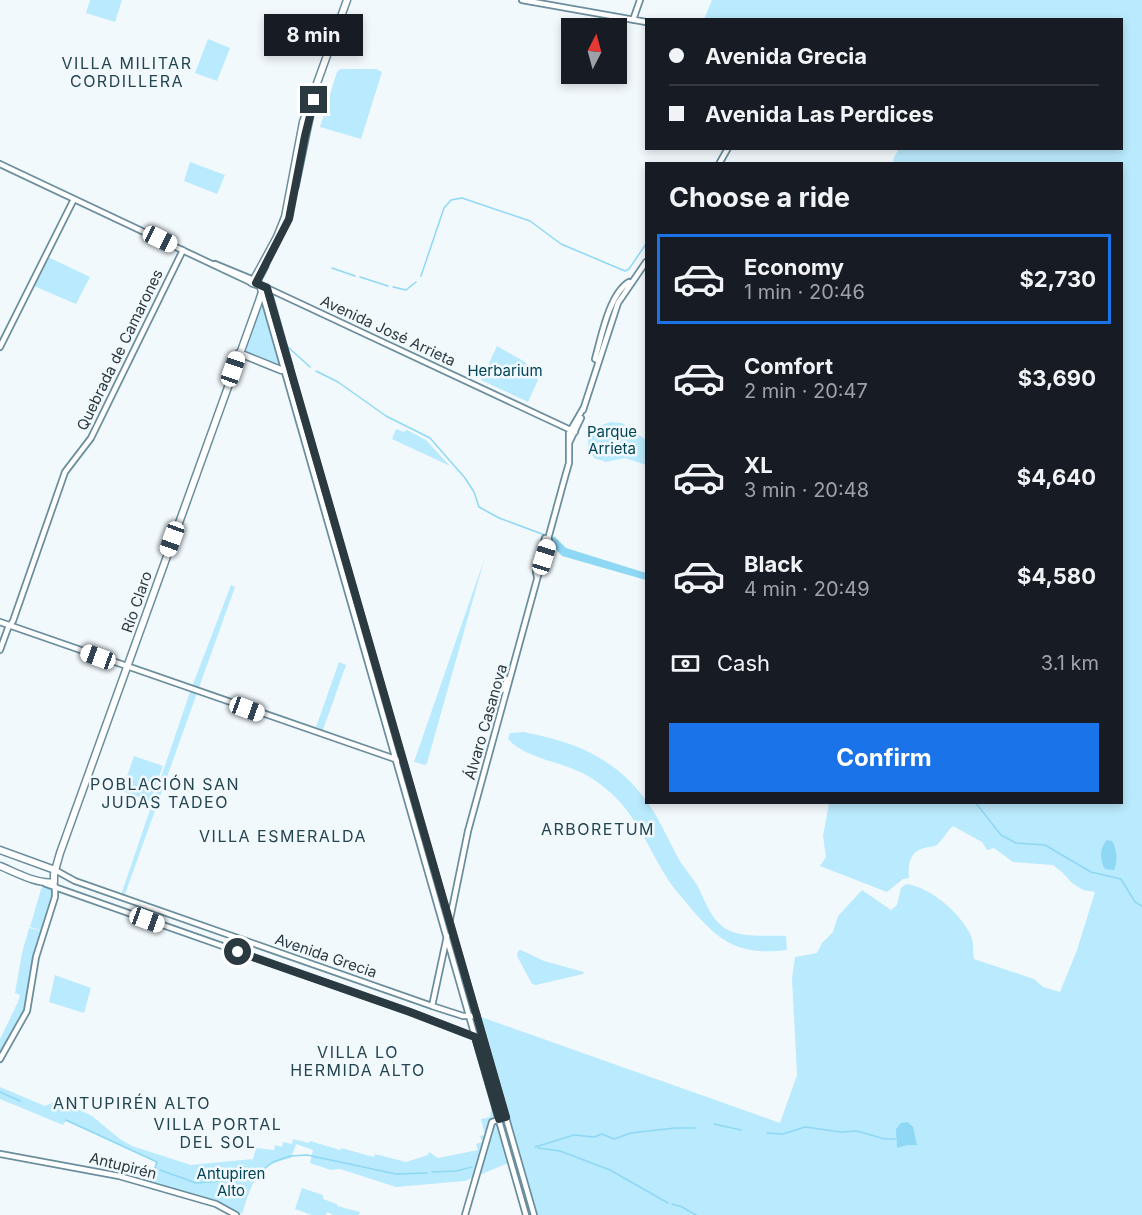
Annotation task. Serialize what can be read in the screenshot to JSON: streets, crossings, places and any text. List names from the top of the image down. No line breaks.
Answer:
{"streets":{"main road":["Avenida José Arrieta","Quebrada de Camarones","Río Claro","Álvaro Casanova","Avenida Grecia","Antupirén"]},"crossings":[["Avenida José Arrieta","Quebrada de Camarones"],["Avenida José Arrieta","Río Claro"],["Avenida José Arrieta","Álvaro Casanova"],["Río Claro","Avenida Grecia"],["Álvaro Casanova","Avenida Grecia"]],"districts":["VILLA MILITAR CORDILLERA","POBLACIÓN SAN JUDAS TADEO","ARBORETUM","VILLA ESMERALDA","VILLA LO HERMIDA ALTO","ANTUPIRÉN ALTO","VILLA PORTAL DEL SOL"],"parks":["Herbarium","Parque Arrieta","Antupiren Alto"],"north":"top","page":{"bubble":"8 min","banner":["Avenida Grecia","Avenida Las Perdices"],"heading":"Choose a ride","list":[{"name":"Economy","note":"1 min · 20:46","value":"$2,730"},{"name":"Comfort","note":"2 min · 20:47","value":"$3,690"},{"name":"XL","note":"3 min · 20:48","value":"$4,640"},{"name":"Black","note":"4 min · 20:49","value":"$4,580"}],"pay":["Cash","3.1 km"],"buttons":"Confirm"}}
